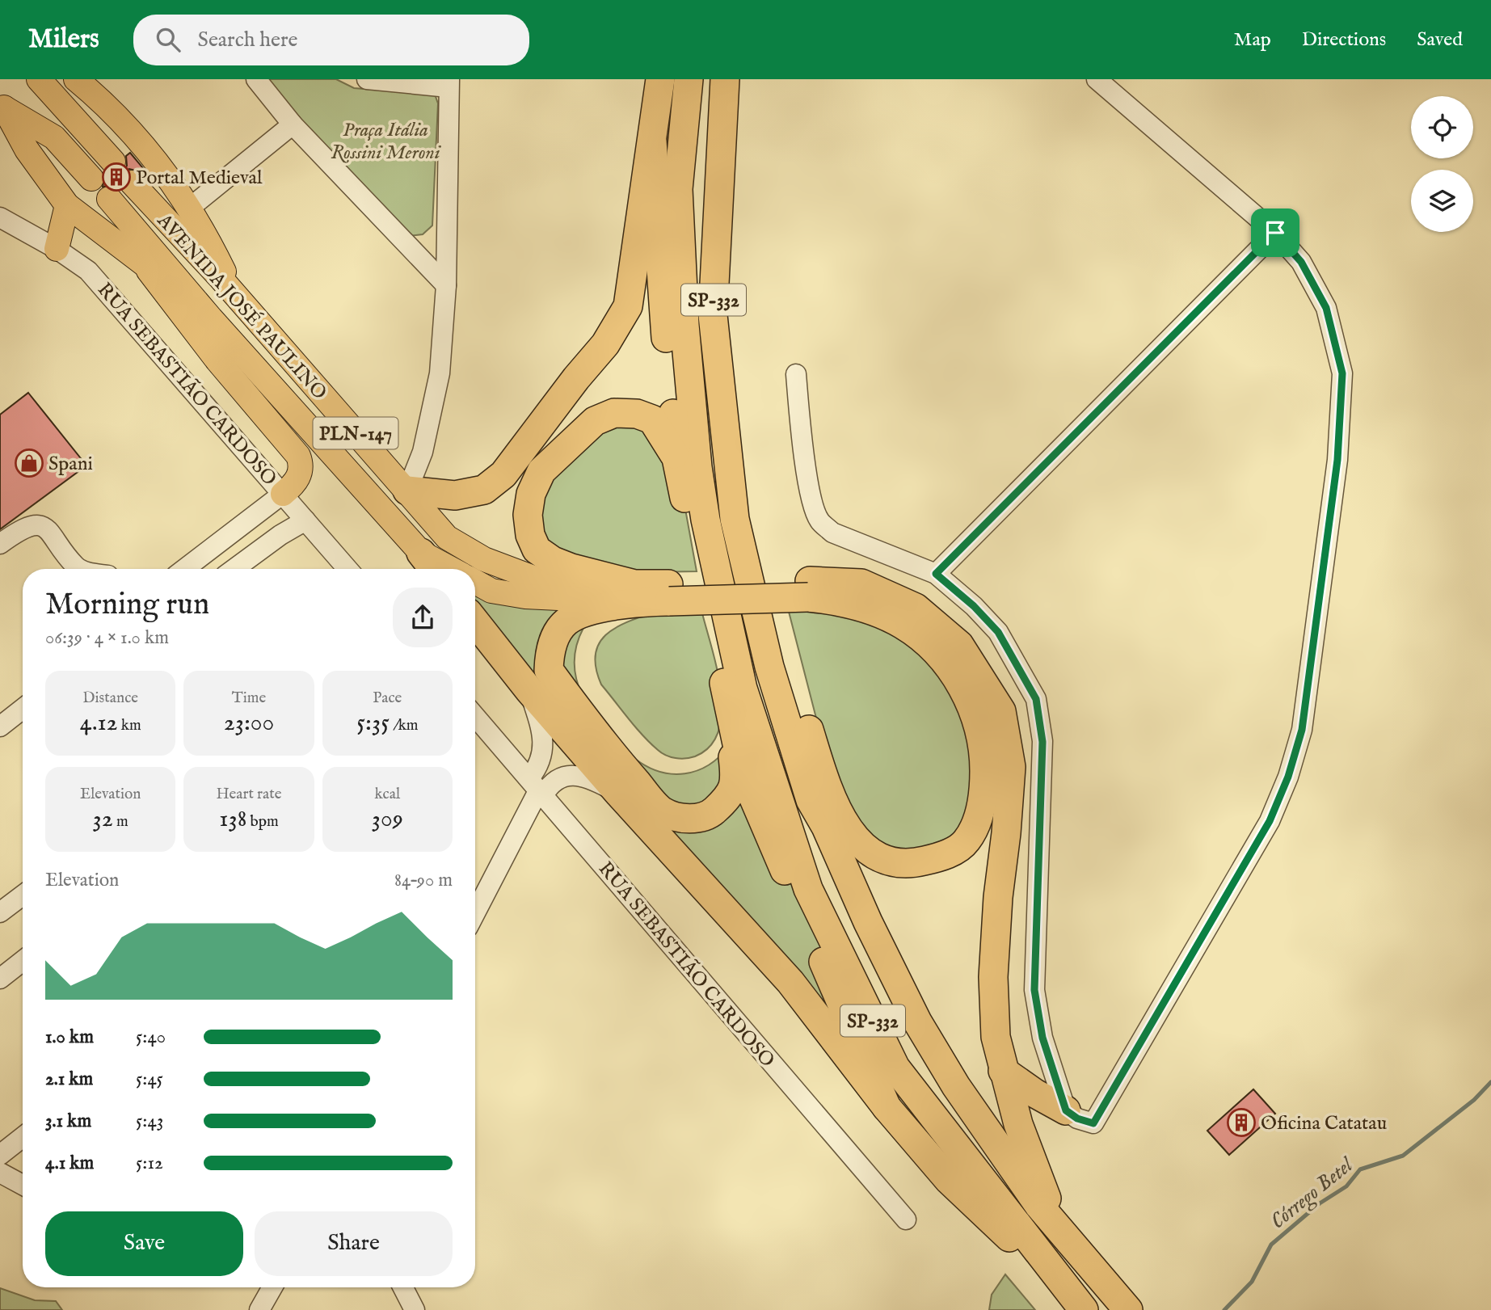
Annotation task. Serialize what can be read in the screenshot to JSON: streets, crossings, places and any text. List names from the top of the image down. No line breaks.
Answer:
{"streets":{"highway":["SP-332"],"main road":["AVENIDA JOSÉ PAULINO","PLN-147"],"street":["RUA SEBASTIÃO CARDOSO"]},"water":["Córrego Betel"],"parks":["Praça Itália Rossini Meroni"],"places":{"building":["Portal Medieval","Oficina Catatau"],"shop":["Spani"]},"page":{"header":"Milers","search":"Search here","nav":["Map","Directions","Saved"],"heading":["Morning run","06:39 · 4 × 1.0 km"],"stats":[["Distance","4.12 km"],["Time","23:00"],["Pace","5:35 /km"],["Elevation","32 m"],["Heart rate","138 bpm"],["kcal","309"]],"chart":["Elevation","84–90 m"],"list":[{"name":"1.0 km","note":"5:40"},{"name":"2.1 km","note":"5:45"},{"name":"3.1 km","note":"5:43"},{"name":"4.1 km","note":"5:12"}],"buttons":["Save","Share"]}}
